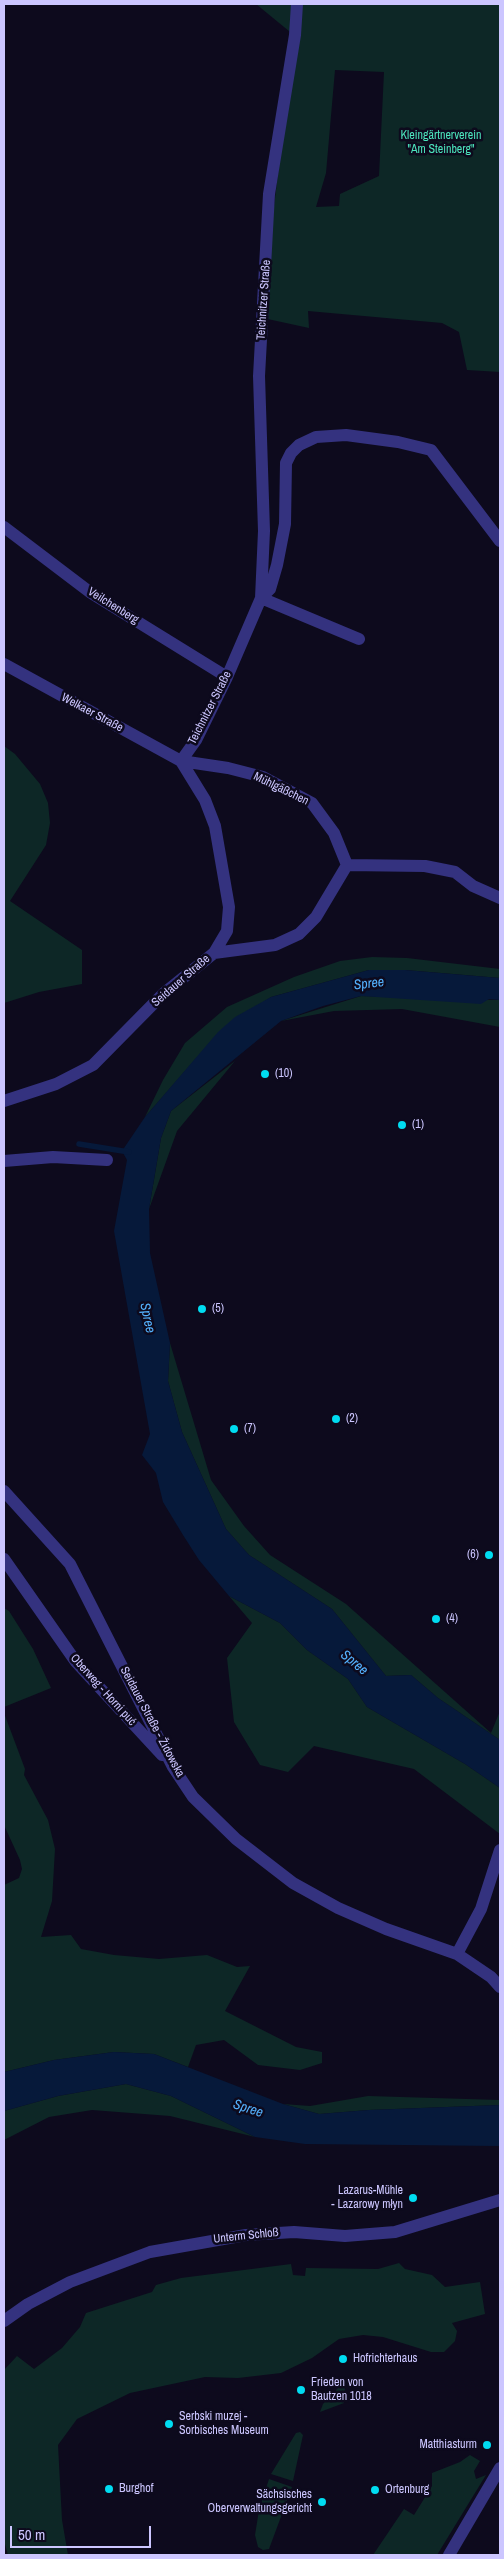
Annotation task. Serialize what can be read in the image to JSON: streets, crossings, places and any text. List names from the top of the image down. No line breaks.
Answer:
{"streets":{"street":["Teichnitzer Straße","Veilchenberg","Welkaer Straße","Mühlgäßchen","Seidauer Straße","Oberweg - Horni puć","Seidauer Straße - Židowska","Unterm Schloß"]},"crossings":[["Teichnitzer Straße","Veilchenberg"],["Teichnitzer Straße","Welkaer Straße"],["Teichnitzer Straße","Mühlgäßchen"],["Teichnitzer Straße","Seidauer Straße"],["Welkaer Straße","Mühlgäßchen"],["Welkaer Straße","Seidauer Straße"],["Mühlgäßchen","Seidauer Straße"],["Oberweg - Horni puć","Seidauer Straße - Židowska"]],"water":["Spree"],"parks":["Kleingärtnerverein \"Am Steinberg\""],"places":["(10)","(1)","(5)","(2)","(7)","(6)","(4)","Lazarus-Mühle - Lazarowy młyn","Hofrichterhaus","Frieden von Bautzen 1018","Serbski muzej - Sorbisches Museum","Matthiasturm","Burghof","Ortenburg","Sächsisches Oberverwaltungsgericht"],"scale_bar":"50 m"}
